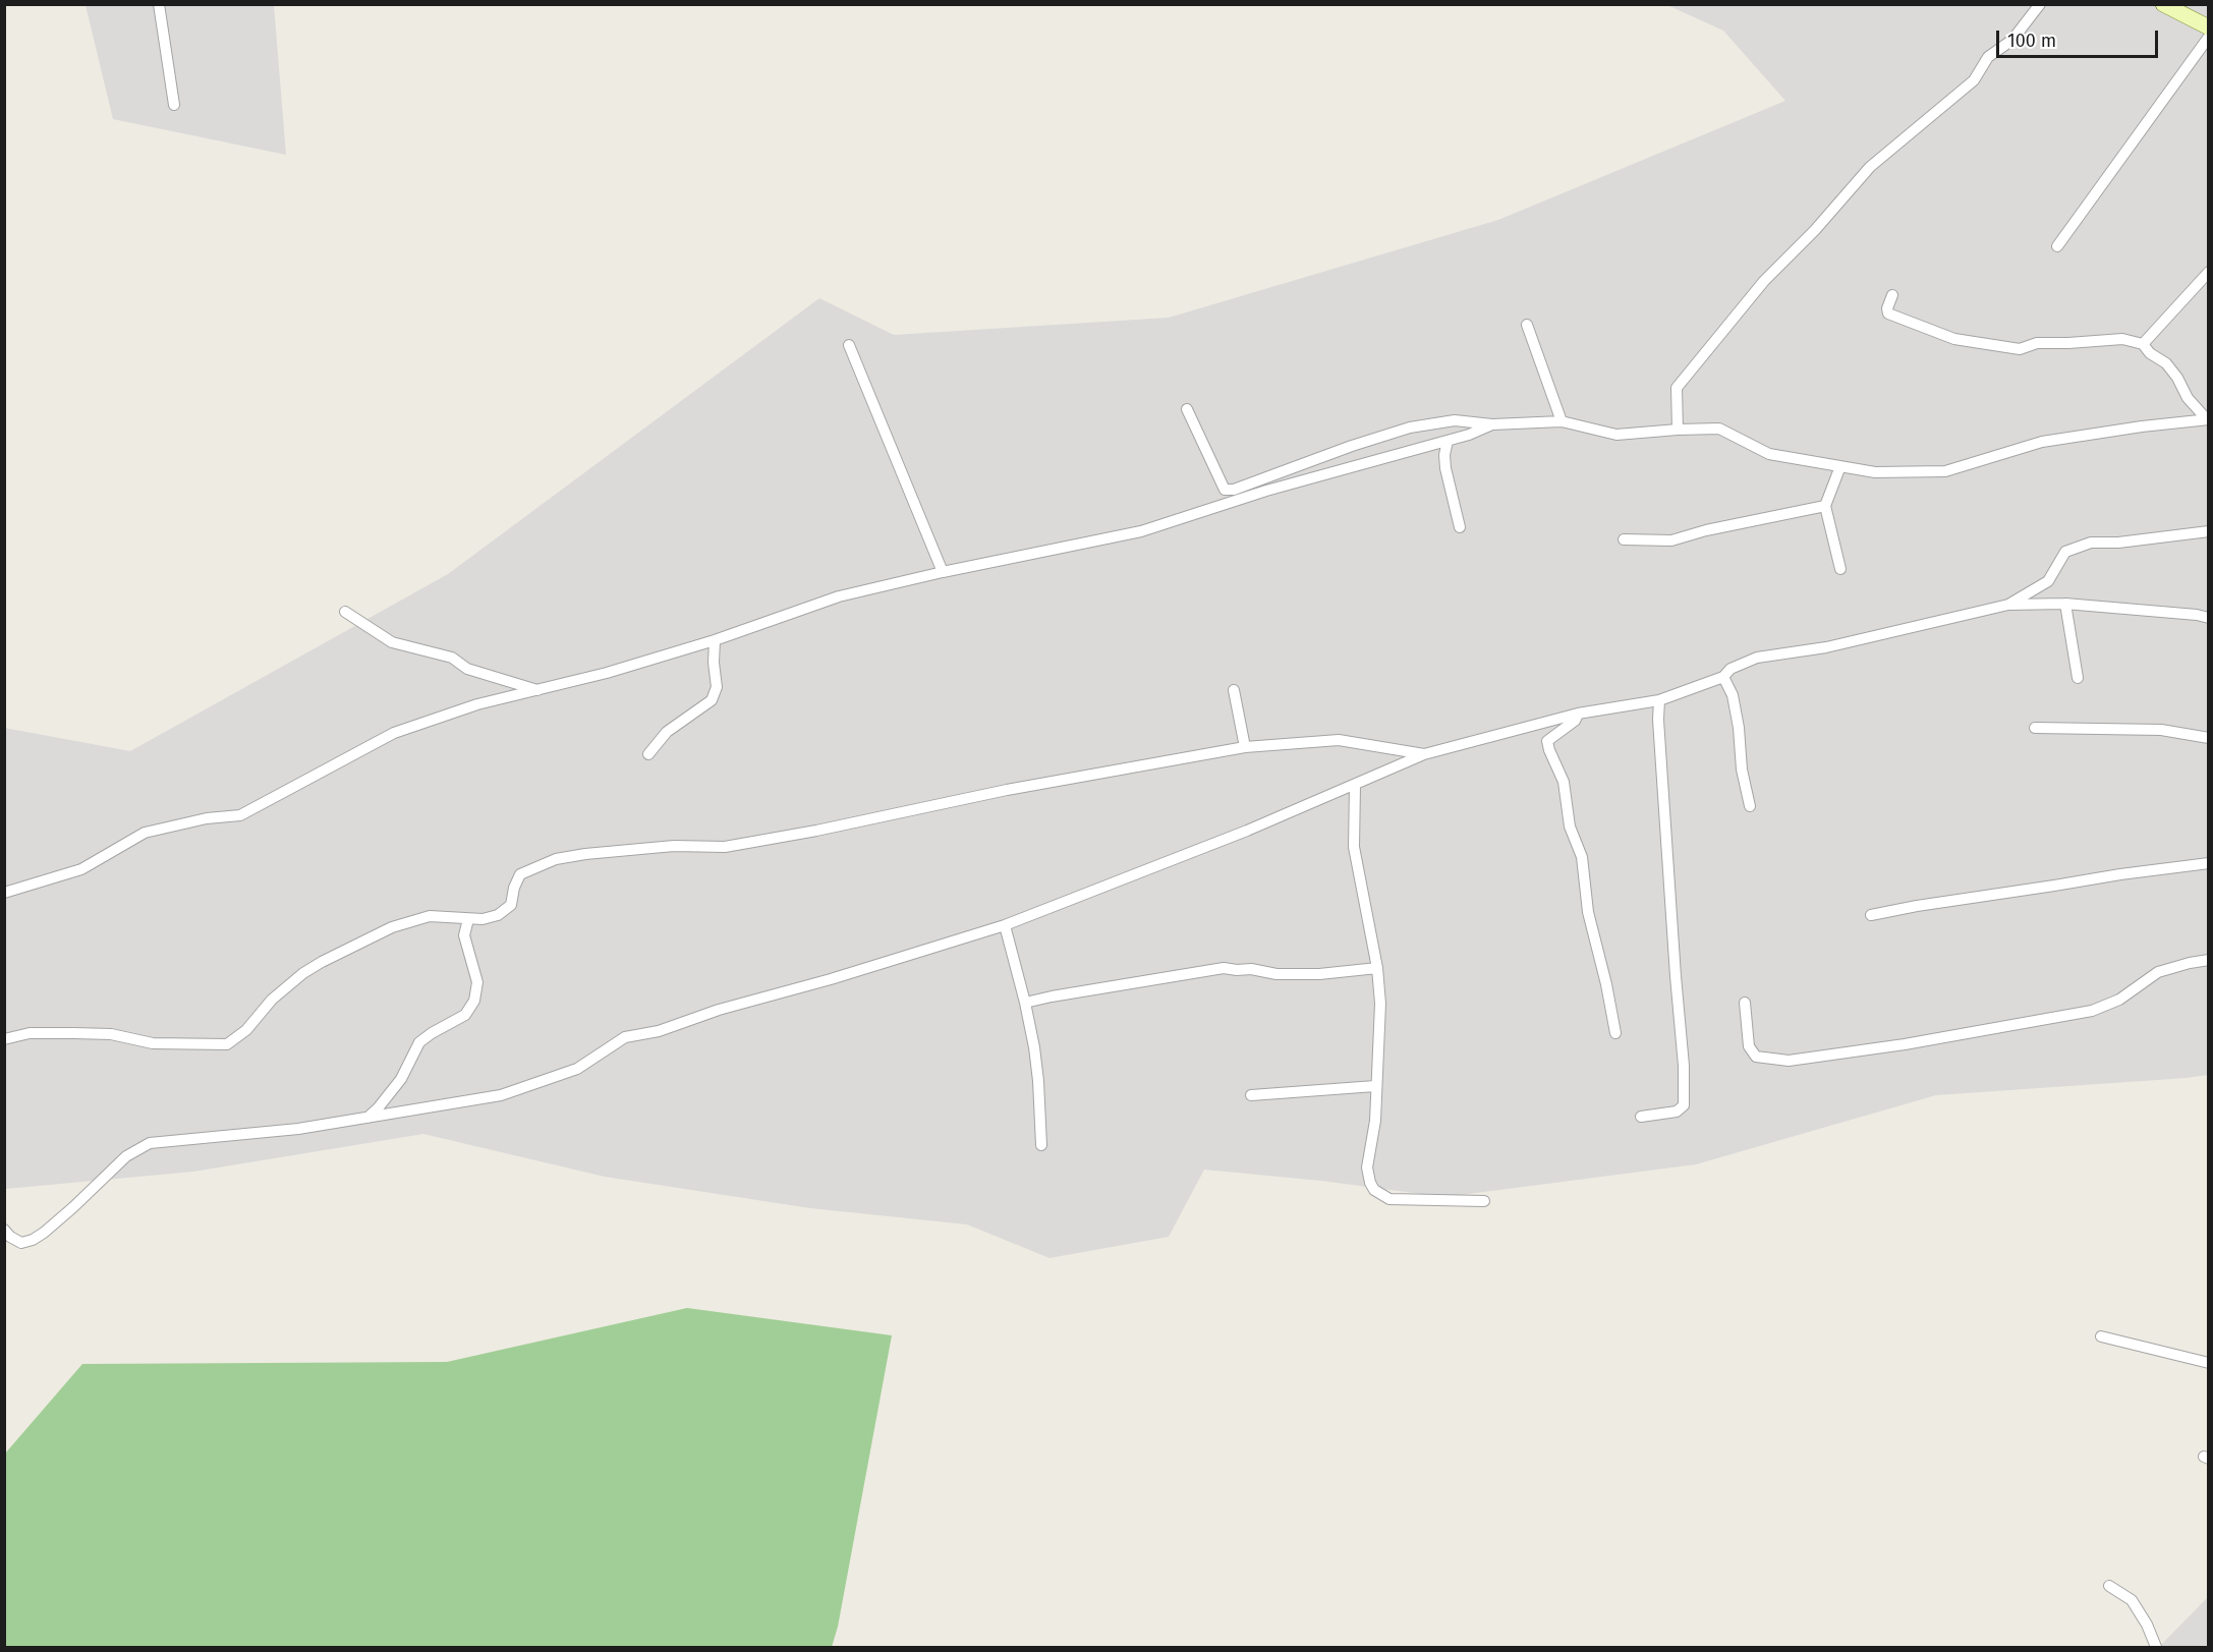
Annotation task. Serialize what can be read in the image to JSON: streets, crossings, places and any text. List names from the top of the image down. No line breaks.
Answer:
{"scale_bar":"100 m"}
